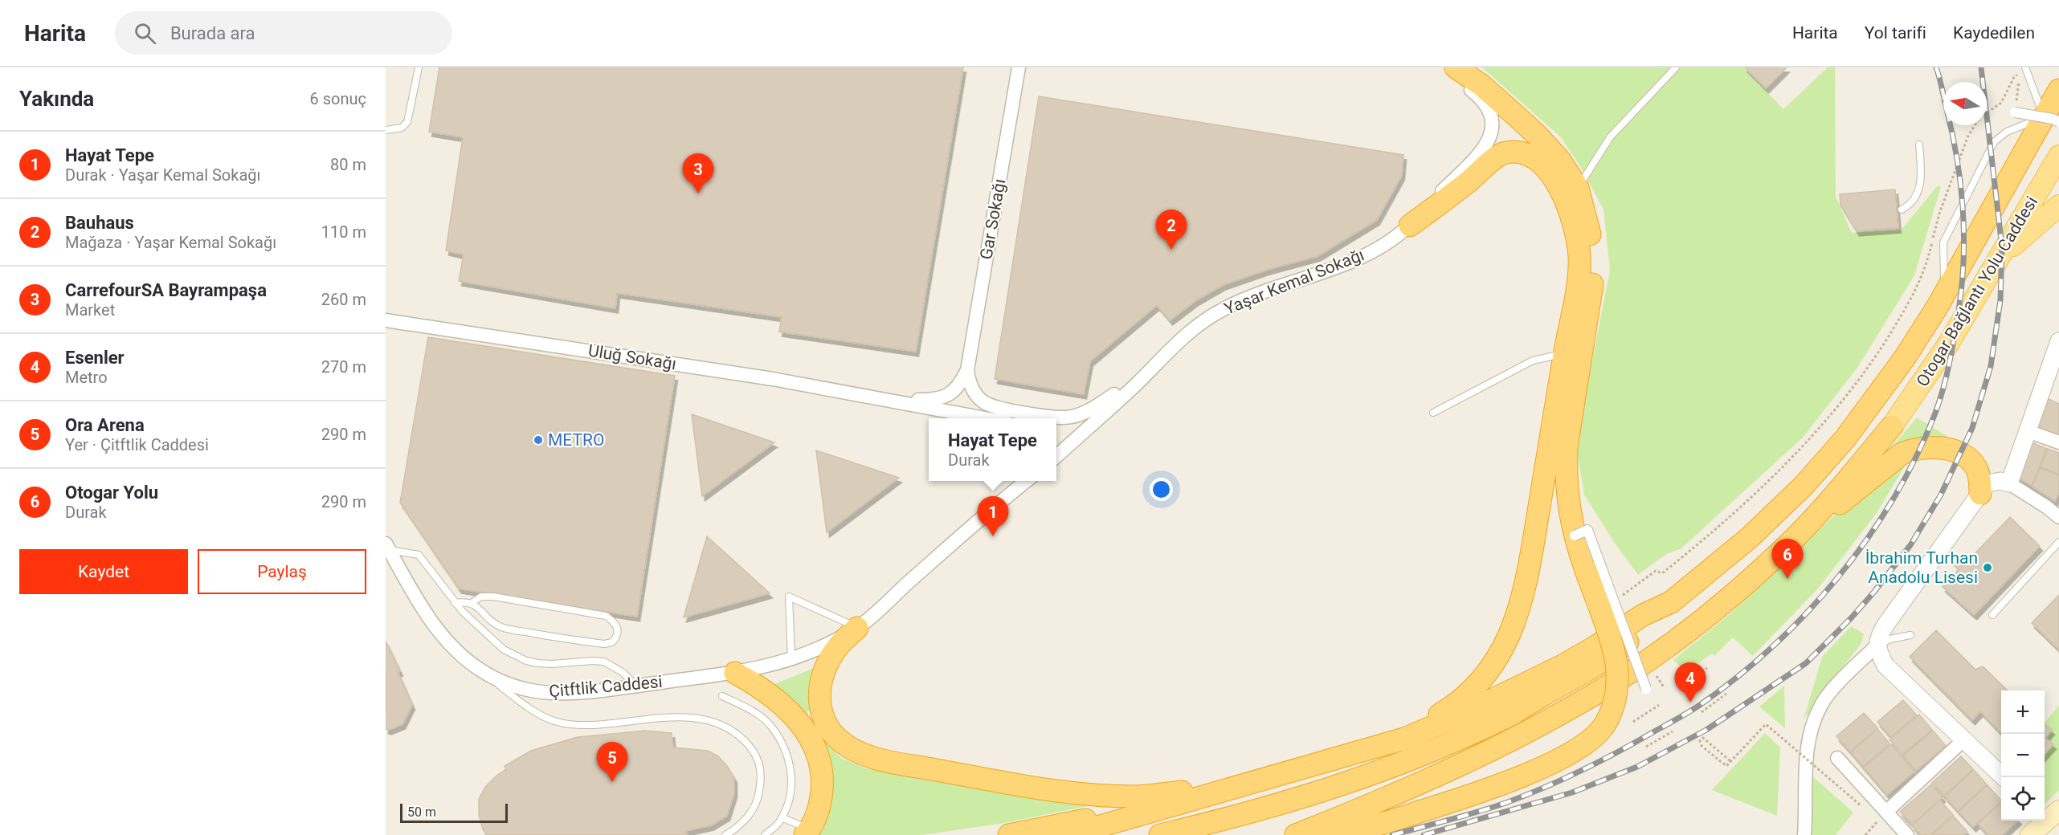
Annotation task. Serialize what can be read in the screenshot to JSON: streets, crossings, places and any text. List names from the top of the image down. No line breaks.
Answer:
{"streets":{"main road":["Otogar Bağlantı Yolu Caddesi"],"street":["Gar Sokağı","Yaşar Kemal Sokağı","Uluğ Sokağı","Çitftlik Caddesi"]},"places":["METRO","İbrahim Turhan Anadolu Lisesi"],"scale_bar":"50 m","north":"left","page":{"header":"Harita","search":"Burada ara","nav":["Harita","Yol tarifi","Kaydedilen"],"heading":["Yakında","6 sonuç"],"list":[{"mark":"1","name":"Hayat Tepe","note":"Durak · Yaşar Kemal Sokağı","value":"80 m"},{"mark":"2","name":"Bauhaus","note":"Mağaza · Yaşar Kemal Sokağı","value":"110 m"},{"mark":"3","name":"CarrefourSA Bayrampaşa","note":"Market","value":"260 m"},{"mark":"4","name":"Esenler","note":"Metro","value":"270 m"},{"mark":"5","name":"Ora Arena","note":"Yer · Çitftlik Caddesi","value":"290 m"},{"mark":"6","name":"Otogar Yolu","note":"Durak","value":"290 m"}],"pins":["3","2","1","6","4","5"],"popup":["Hayat Tepe","Durak"],"buttons":["Kaydet","Paylaş"],"map_buttons":["+","−"],"scale":"50 m"}}
